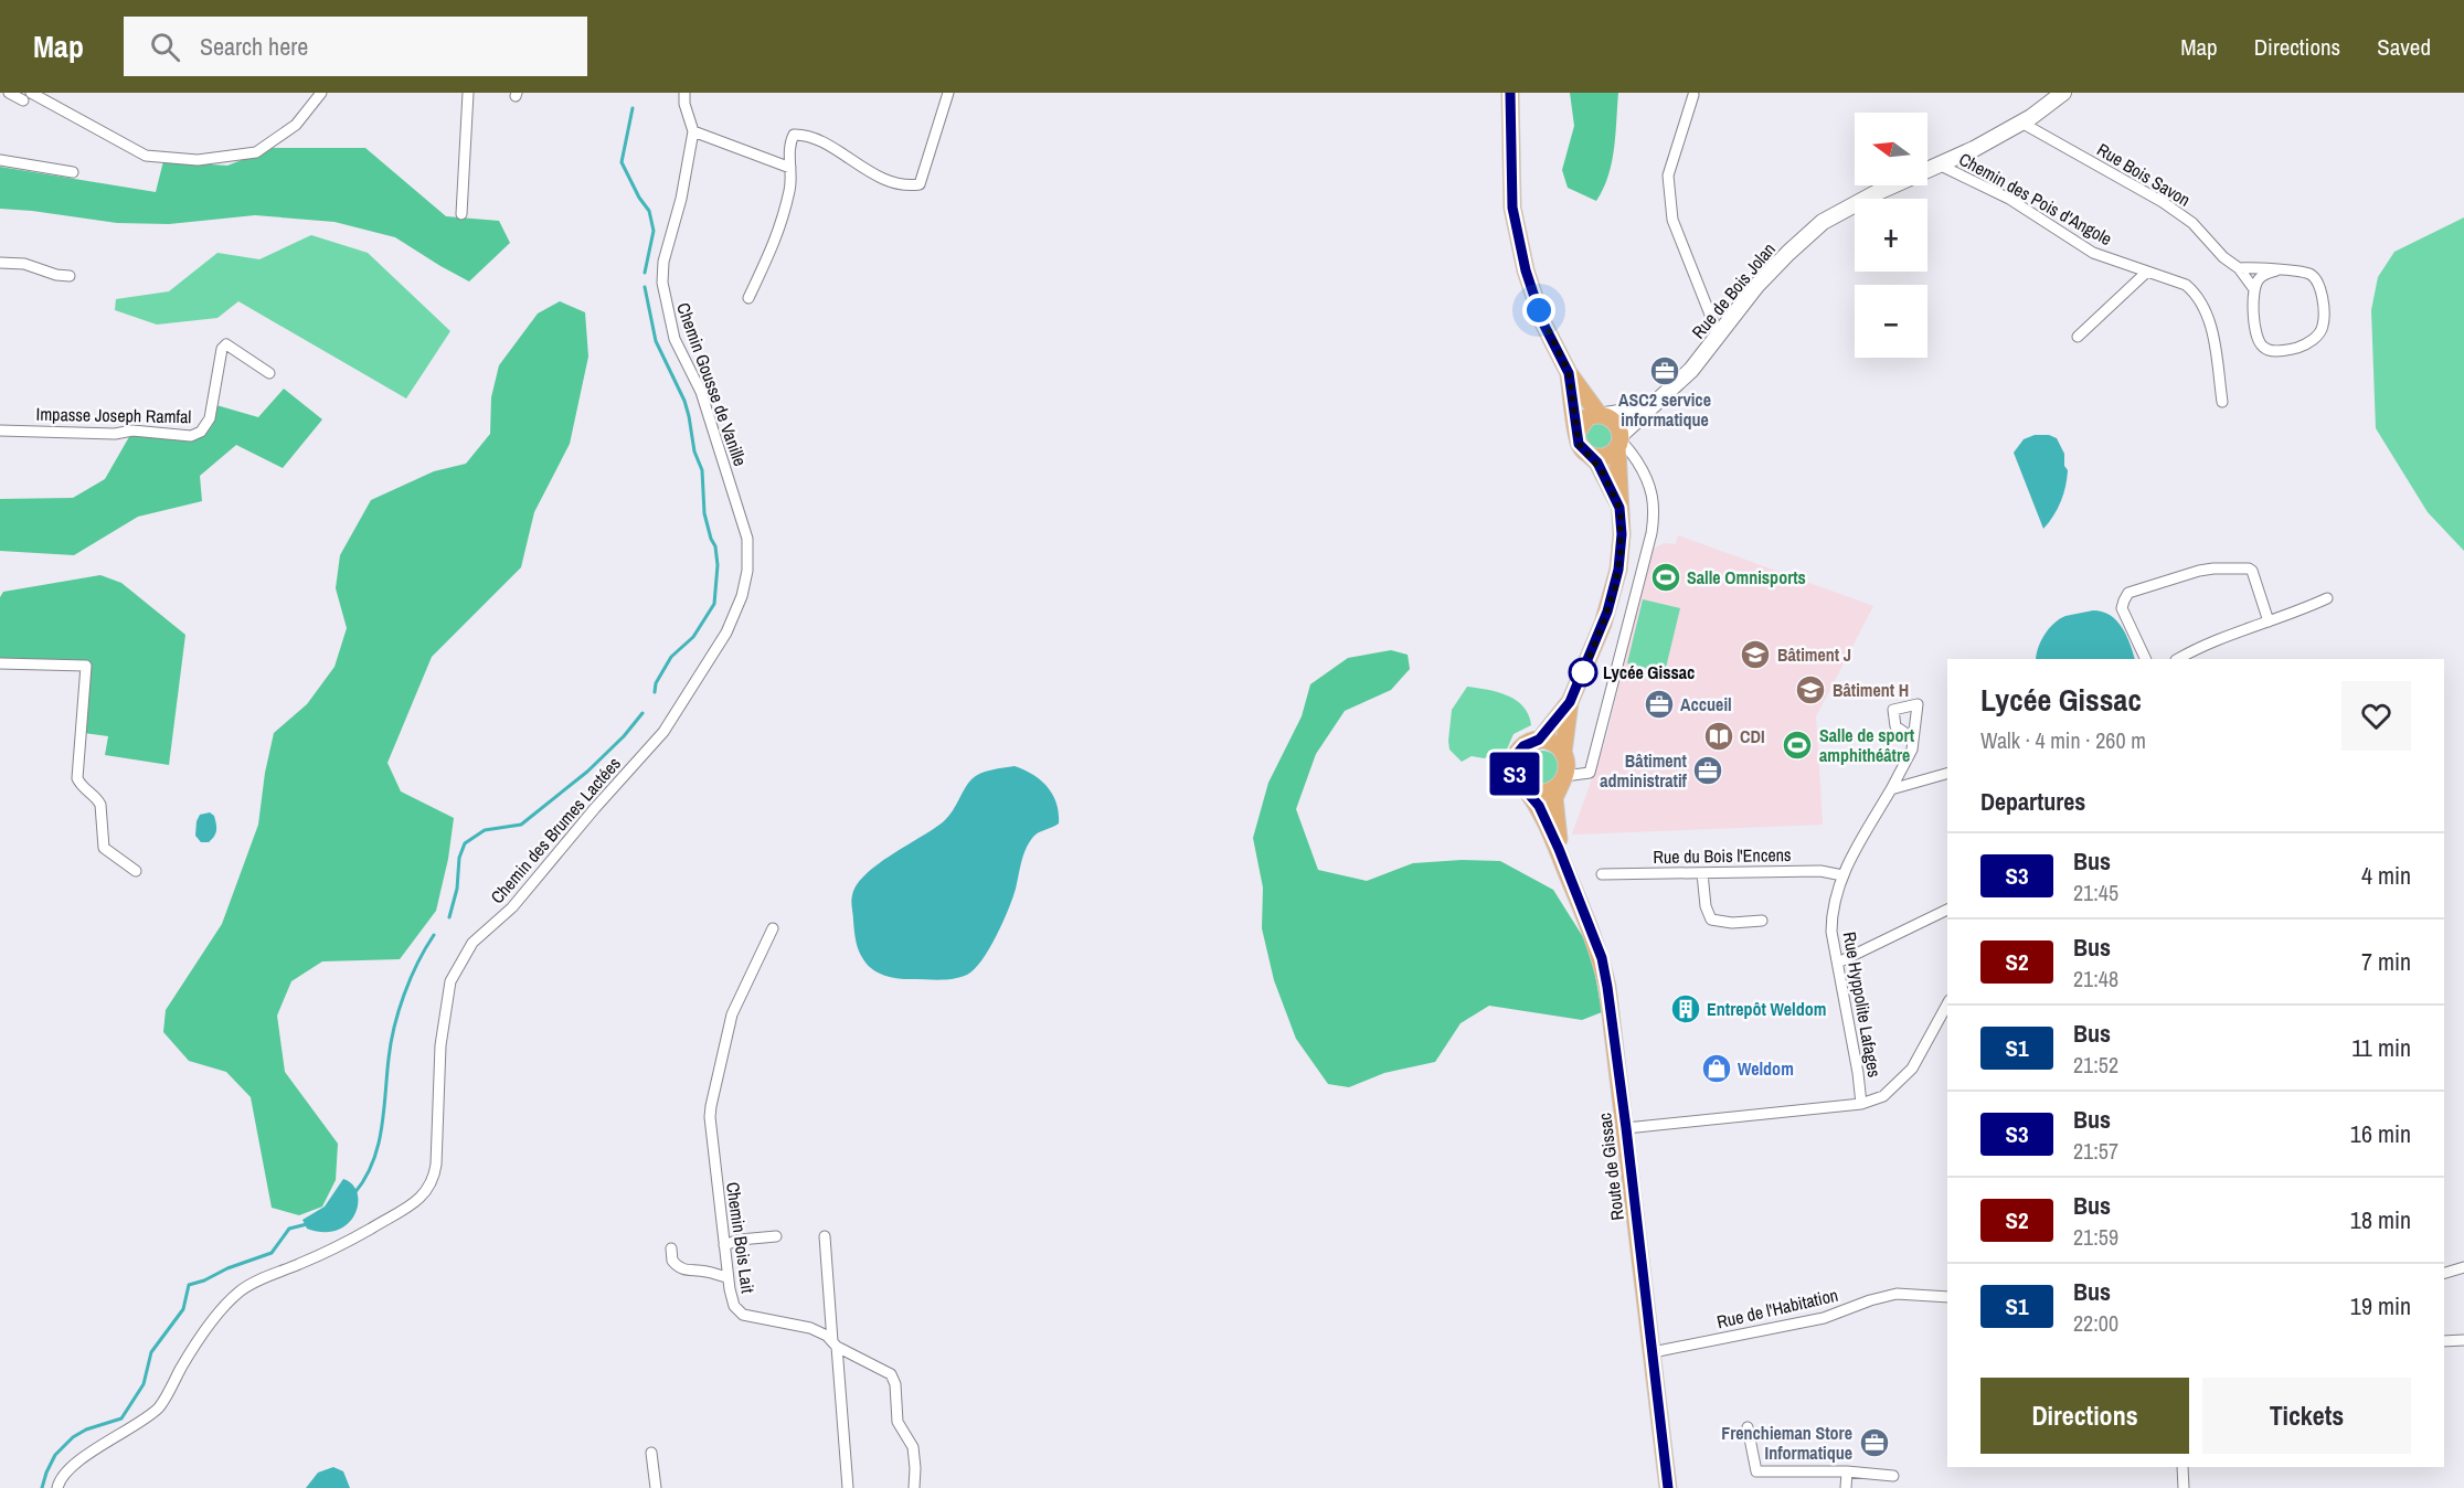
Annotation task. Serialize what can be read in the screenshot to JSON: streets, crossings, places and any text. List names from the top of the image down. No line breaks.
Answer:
{"streets":{"main road":["Route de Gissac"],"street":["Rue Bois Savon","Chemin des Pois d'Angole","Rue de Bois Jolan","Chemin Gousse de Vanille","Impasse Joseph Ramfal","Chemin des Brumes Lactées","Rue du Bois l'Encens","Rue Hyppolite Lafages","Chemin Bois Lait","Rue de l'Habitation"]},"crossings":[["Rue Bois Savon","Rue de Bois Jolan"],["Chemin des Pois d'Angole","Rue de Bois Jolan"],["Chemin Gousse de Vanille","Chemin des Brumes Lactées"],["Rue du Bois l'Encens","Rue Hyppolite Lafages"],["Rue Hyppolite Lafages","Route de Gissac"],["Route de Gissac","Rue de l'Habitation"]],"places":{"office":["ASC2 service informatique","Accueil","Bâtiment administratif","Frenchieman Store Informatique"],"sports":["Salle Omnisports","Salle de sport amphithéâtre"],"school or university":["Bâtiment J","Bâtiment H"],"other":["Lycée Gissac"],"library":["CDI"],"building":["Entrepôt Weldom"],"shop":["Weldom"]},"lines":["bus line S3"],"north":"left","page":{"header":"Map","search":"Search here","nav":["Map","Directions","Saved"],"on_map":"S3","map_buttons":["+","−"],"heading":[["Lycée Gissac","Walk · 4 min · 260 m"],"Departures"],"list":[{"mark":"S3","name":"Bus","note":"21:45","value":"4 min"},{"mark":"S2","name":"Bus","note":"21:48","value":"7 min"},{"mark":"S1","name":"Bus","note":"21:52","value":"11 min"},{"mark":"S3","name":"Bus","note":"21:57","value":"16 min"},{"mark":"S2","name":"Bus","note":"21:59","value":"18 min"},{"mark":"S1","name":"Bus","note":"22:00","value":"19 min"}],"buttons":["Directions","Tickets"]}}
